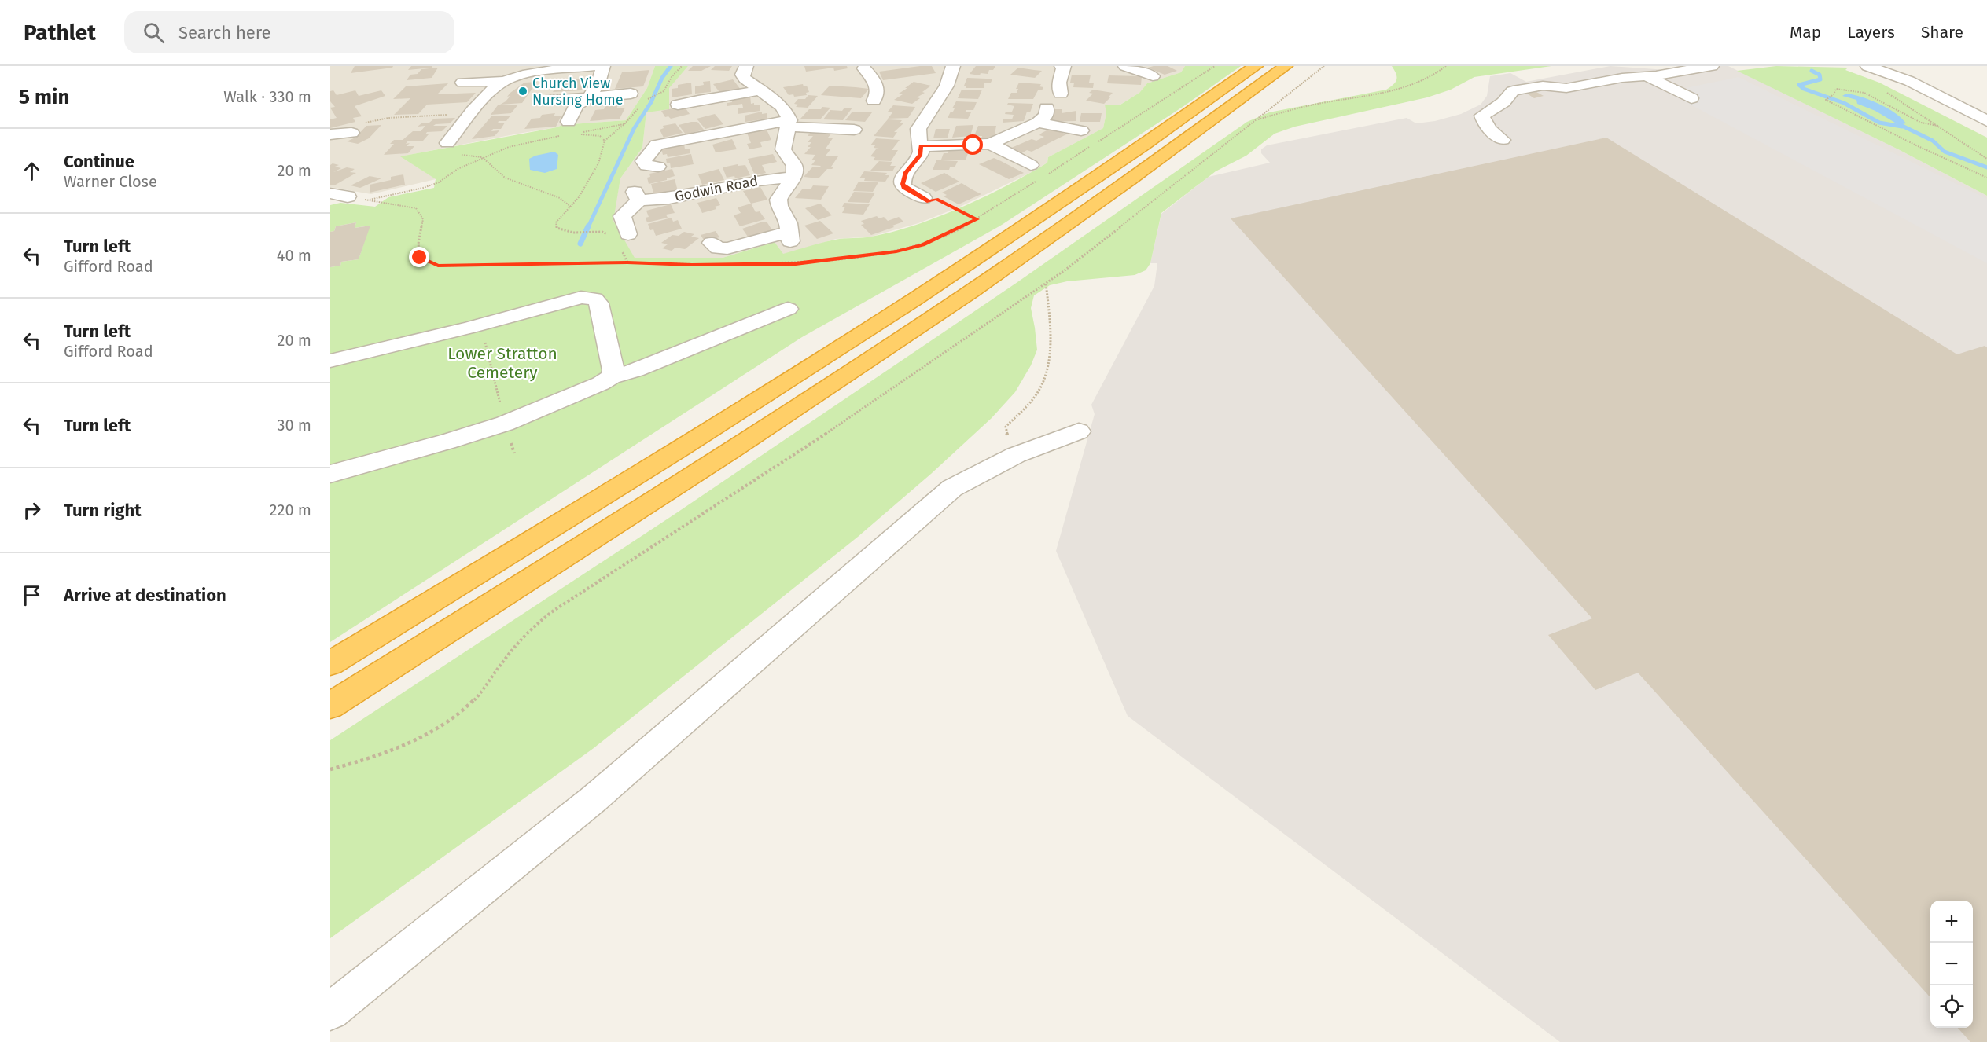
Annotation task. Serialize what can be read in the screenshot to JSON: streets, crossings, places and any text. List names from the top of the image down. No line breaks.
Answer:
{"streets":{"street":["Godwin Road"]},"parks":["Lower Stratton Cemetery"],"places":["Church View Nursing Home"],"page":{"header":"Pathlet","search":"Search here","nav":["Map","Layers","Share"],"heading":["5 min","Walk · 330 m"],"list":[["Continue","Warner Close","20 m"],["Turn left","Gifford Road","40 m"],["Turn left","Gifford Road","20 m"],["Turn left","30 m"],["Turn right","220 m"],"Arrive at destination"],"map_buttons":["+","−"]}}
